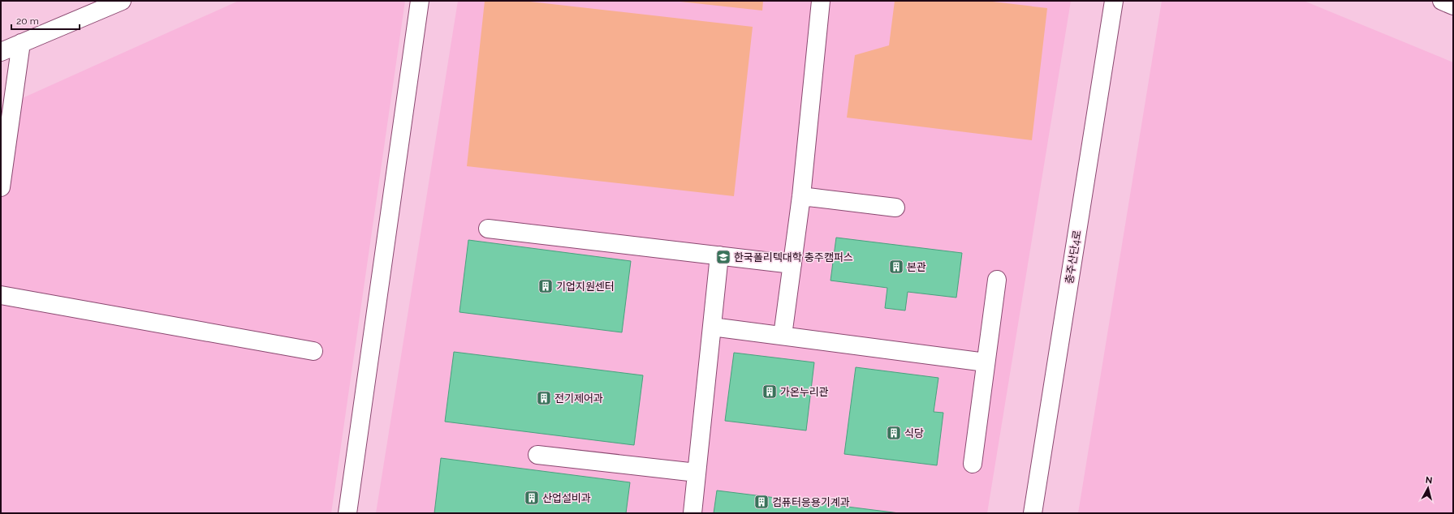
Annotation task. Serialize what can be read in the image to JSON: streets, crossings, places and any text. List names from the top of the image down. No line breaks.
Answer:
{"streets":{"street":["충주산단4로"]},"places":{"school or university":["한국폴리텍대학 충주캠퍼스"],"building":["본관","기업지원센터","가온누리관","전기제어과","식당","산업설비과","컴퓨터응용기계과"]},"scale_bar":"20 m","north":"top"}
